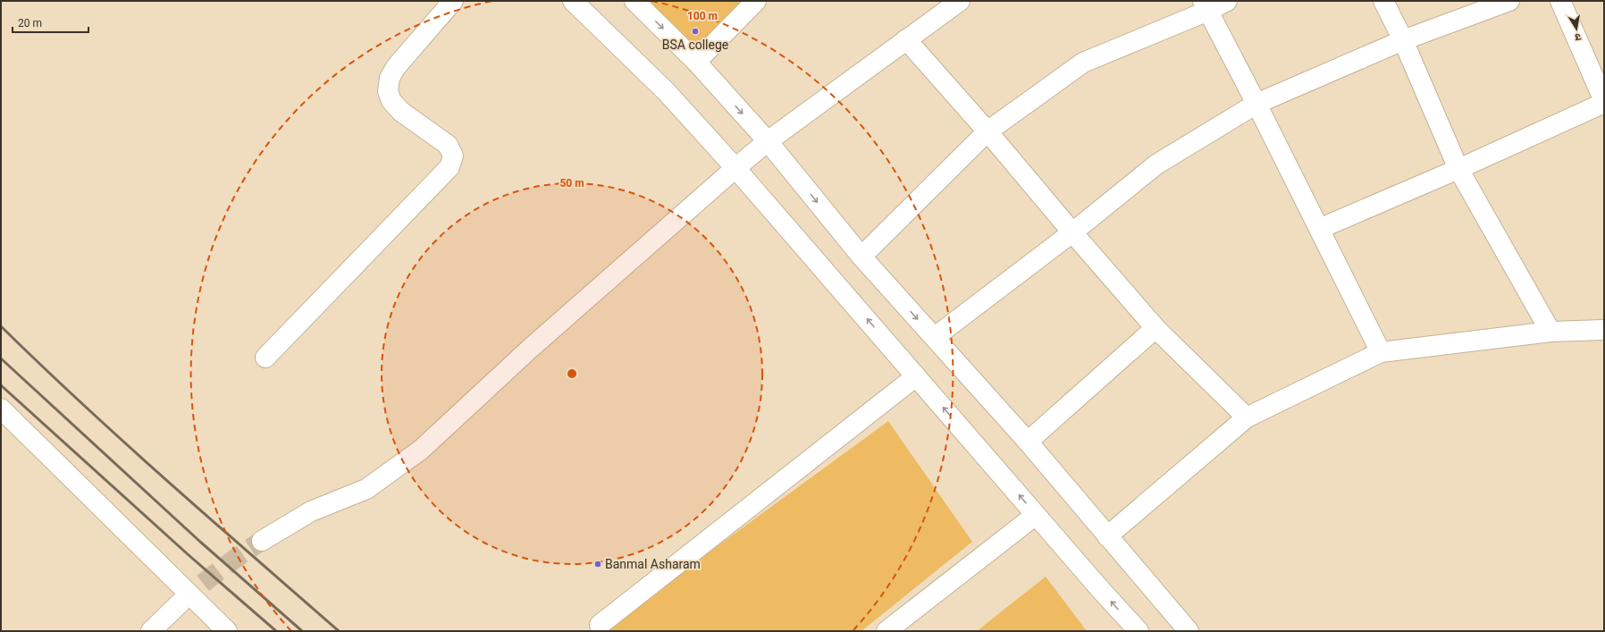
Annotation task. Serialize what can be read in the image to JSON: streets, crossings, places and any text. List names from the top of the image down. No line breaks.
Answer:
{"places":["BSA college","Banmal Asharam"],"scale_bar":"20 m","north":"bottom","rings":["100 m","50 m"]}
